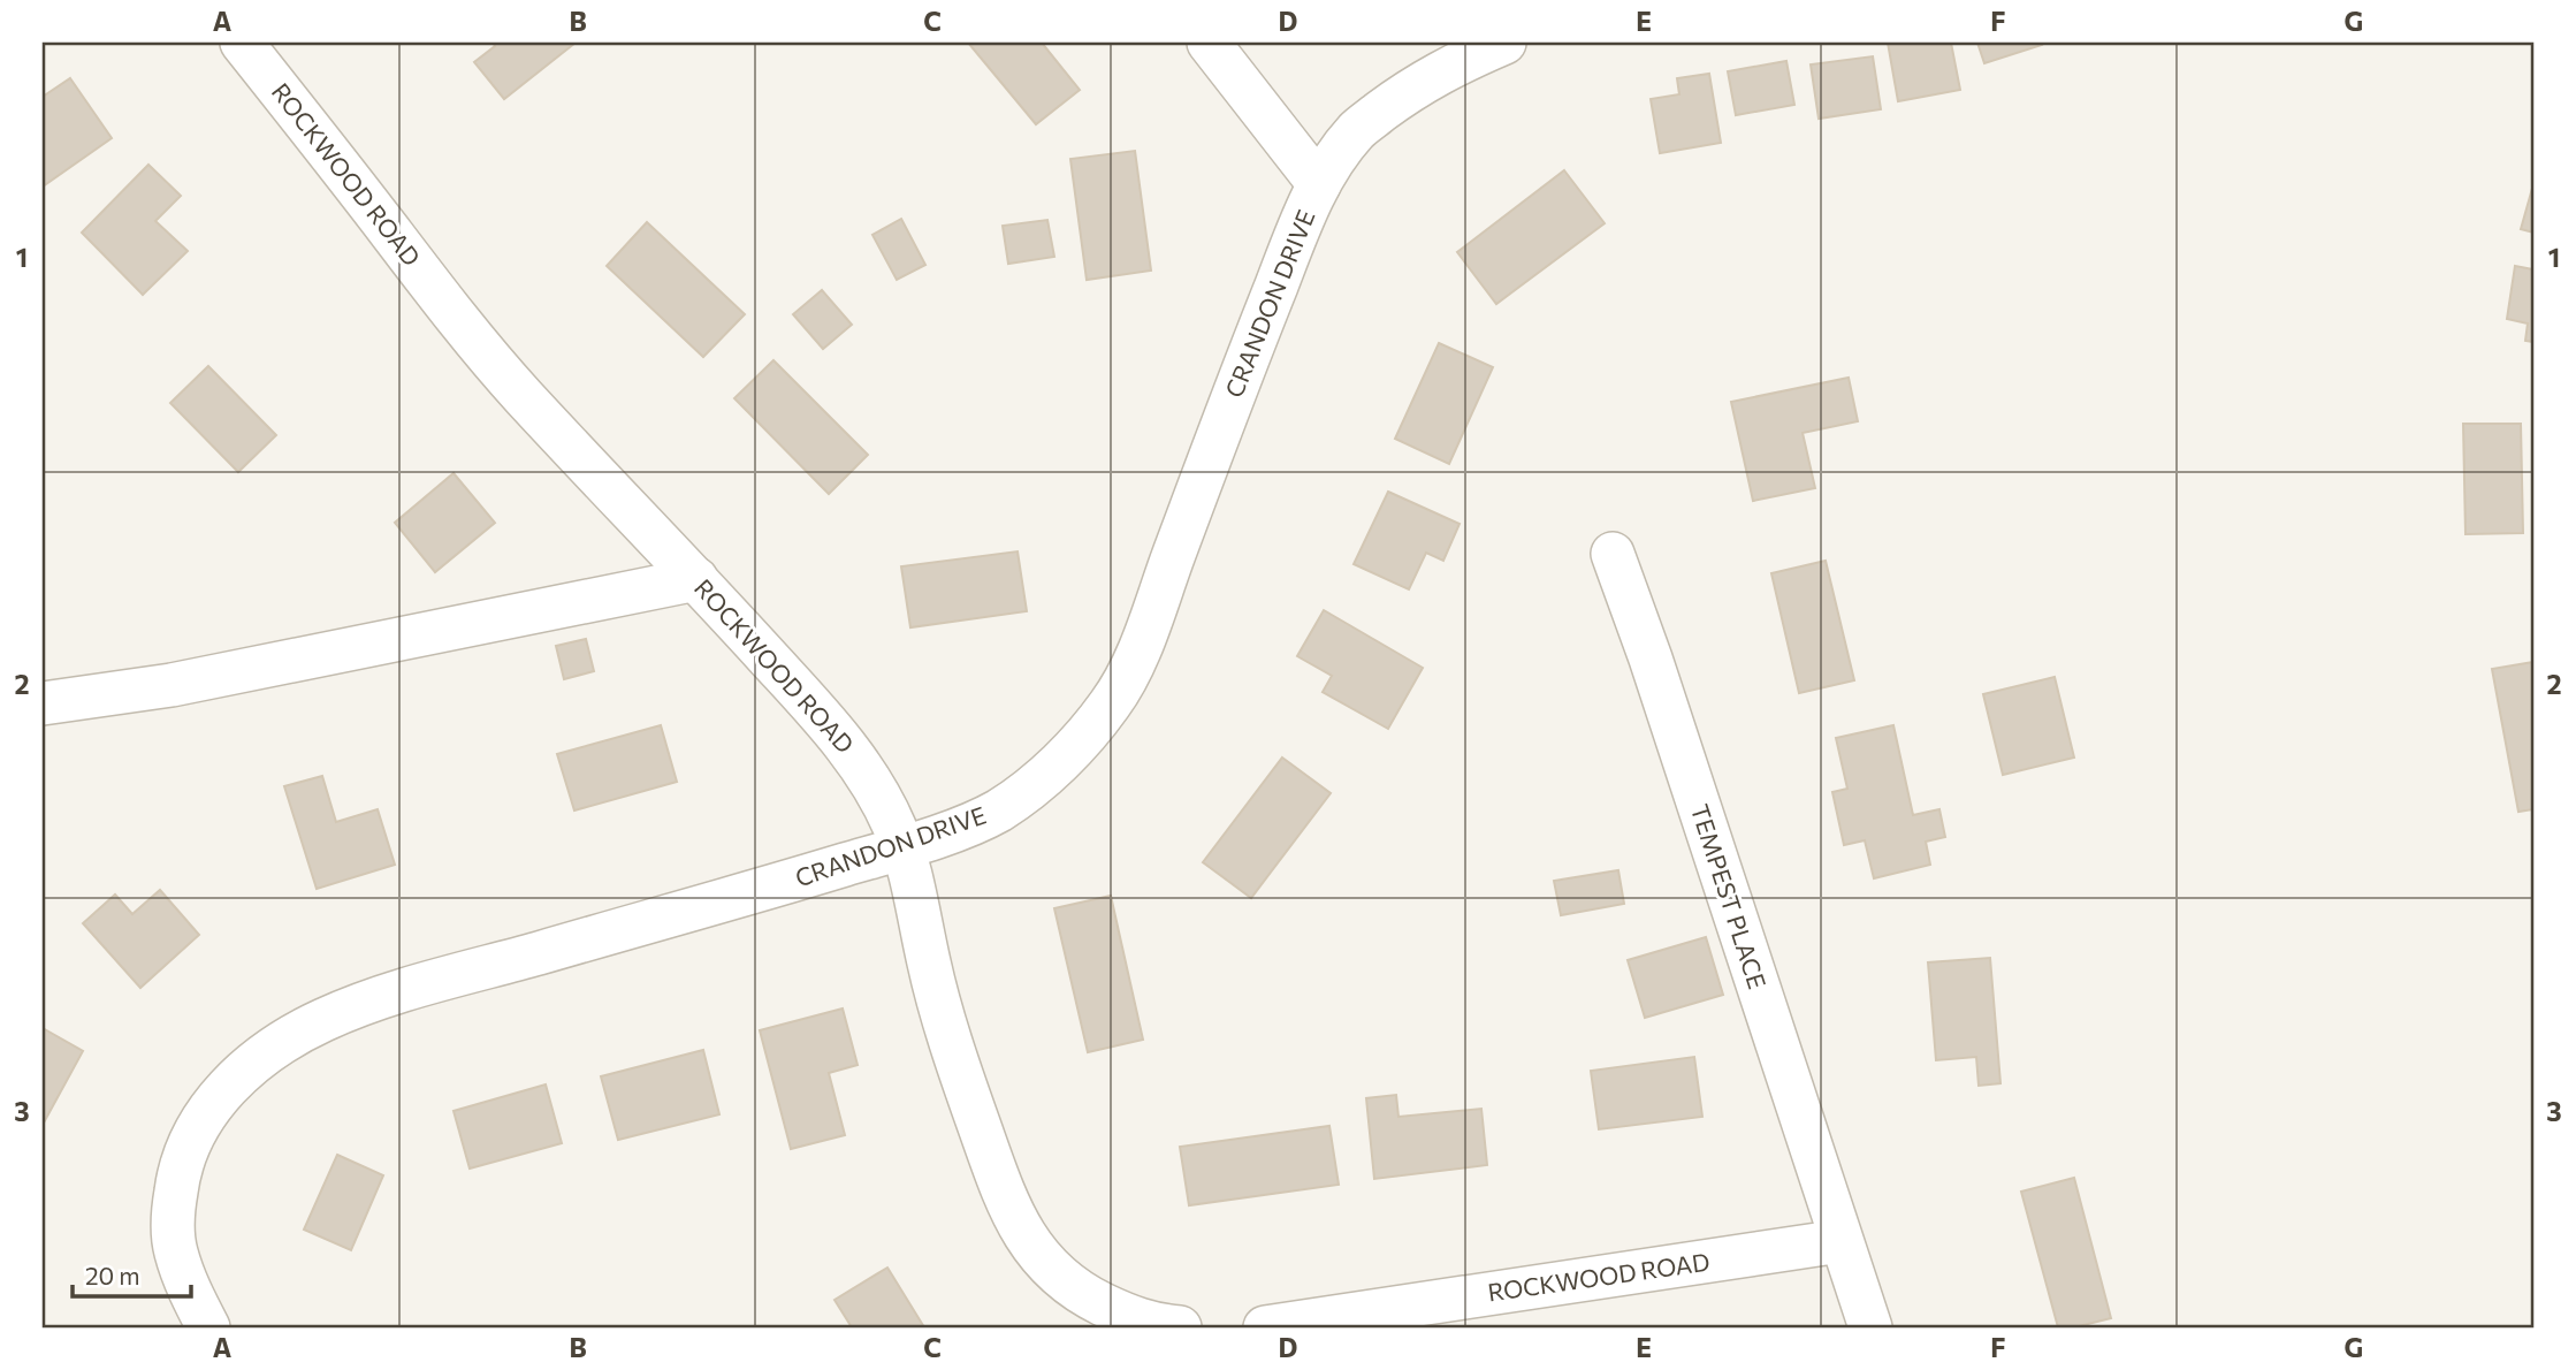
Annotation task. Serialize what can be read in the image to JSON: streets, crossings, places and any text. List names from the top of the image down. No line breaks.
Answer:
{"streets":{"street":["ROCKWOOD ROAD","CRANDON DRIVE","TEMPEST PLACE"]},"crossings":[["ROCKWOOD ROAD","CRANDON DRIVE"],["ROCKWOOD ROAD","TEMPEST PLACE"]],"scale_bar":"20 m","grid":{"columns":["A","B","C","D","E","F","G"],"rows":["1","2","3"]}}
